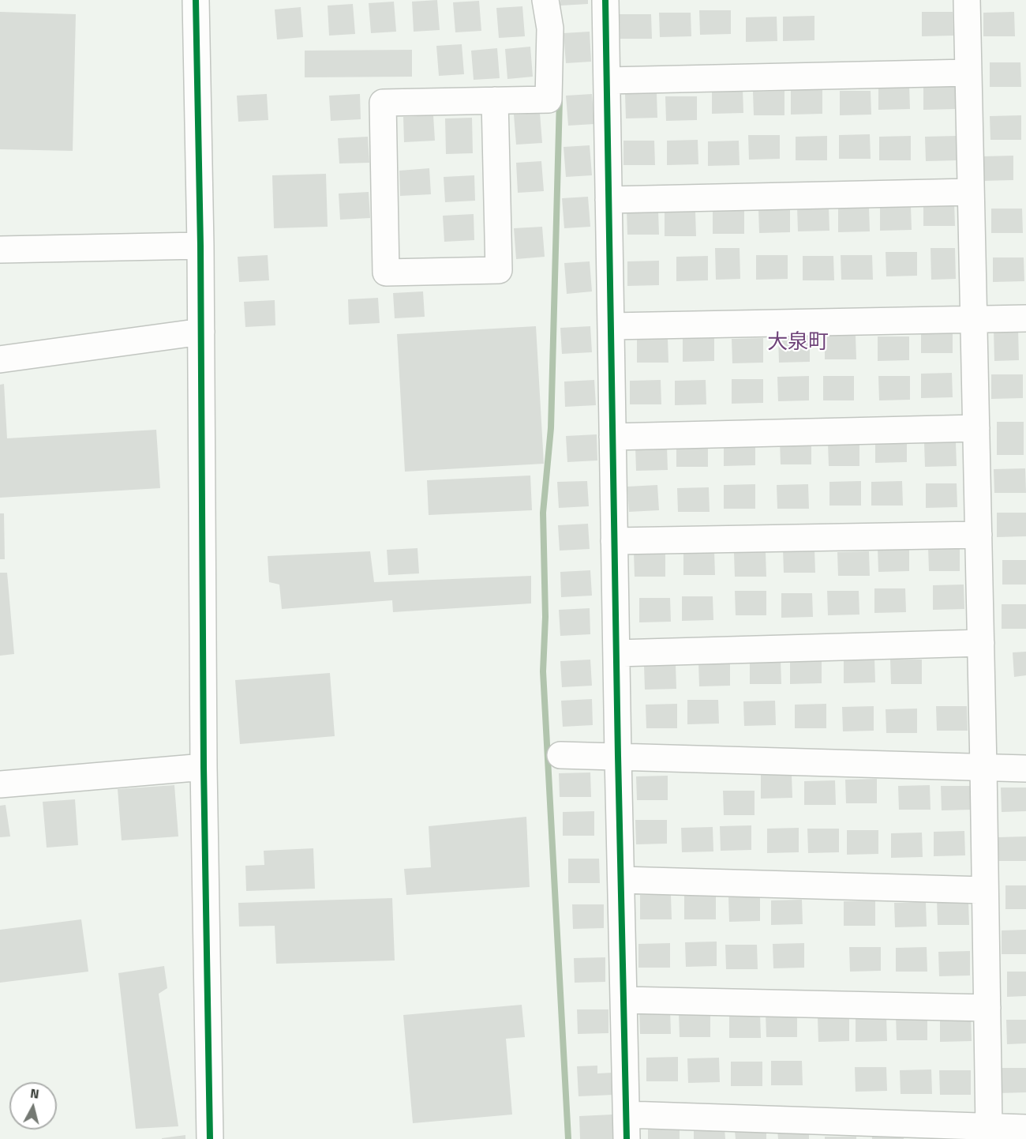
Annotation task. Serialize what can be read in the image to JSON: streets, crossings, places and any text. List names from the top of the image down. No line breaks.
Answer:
{"districts":["大泉町"],"north":"top"}
